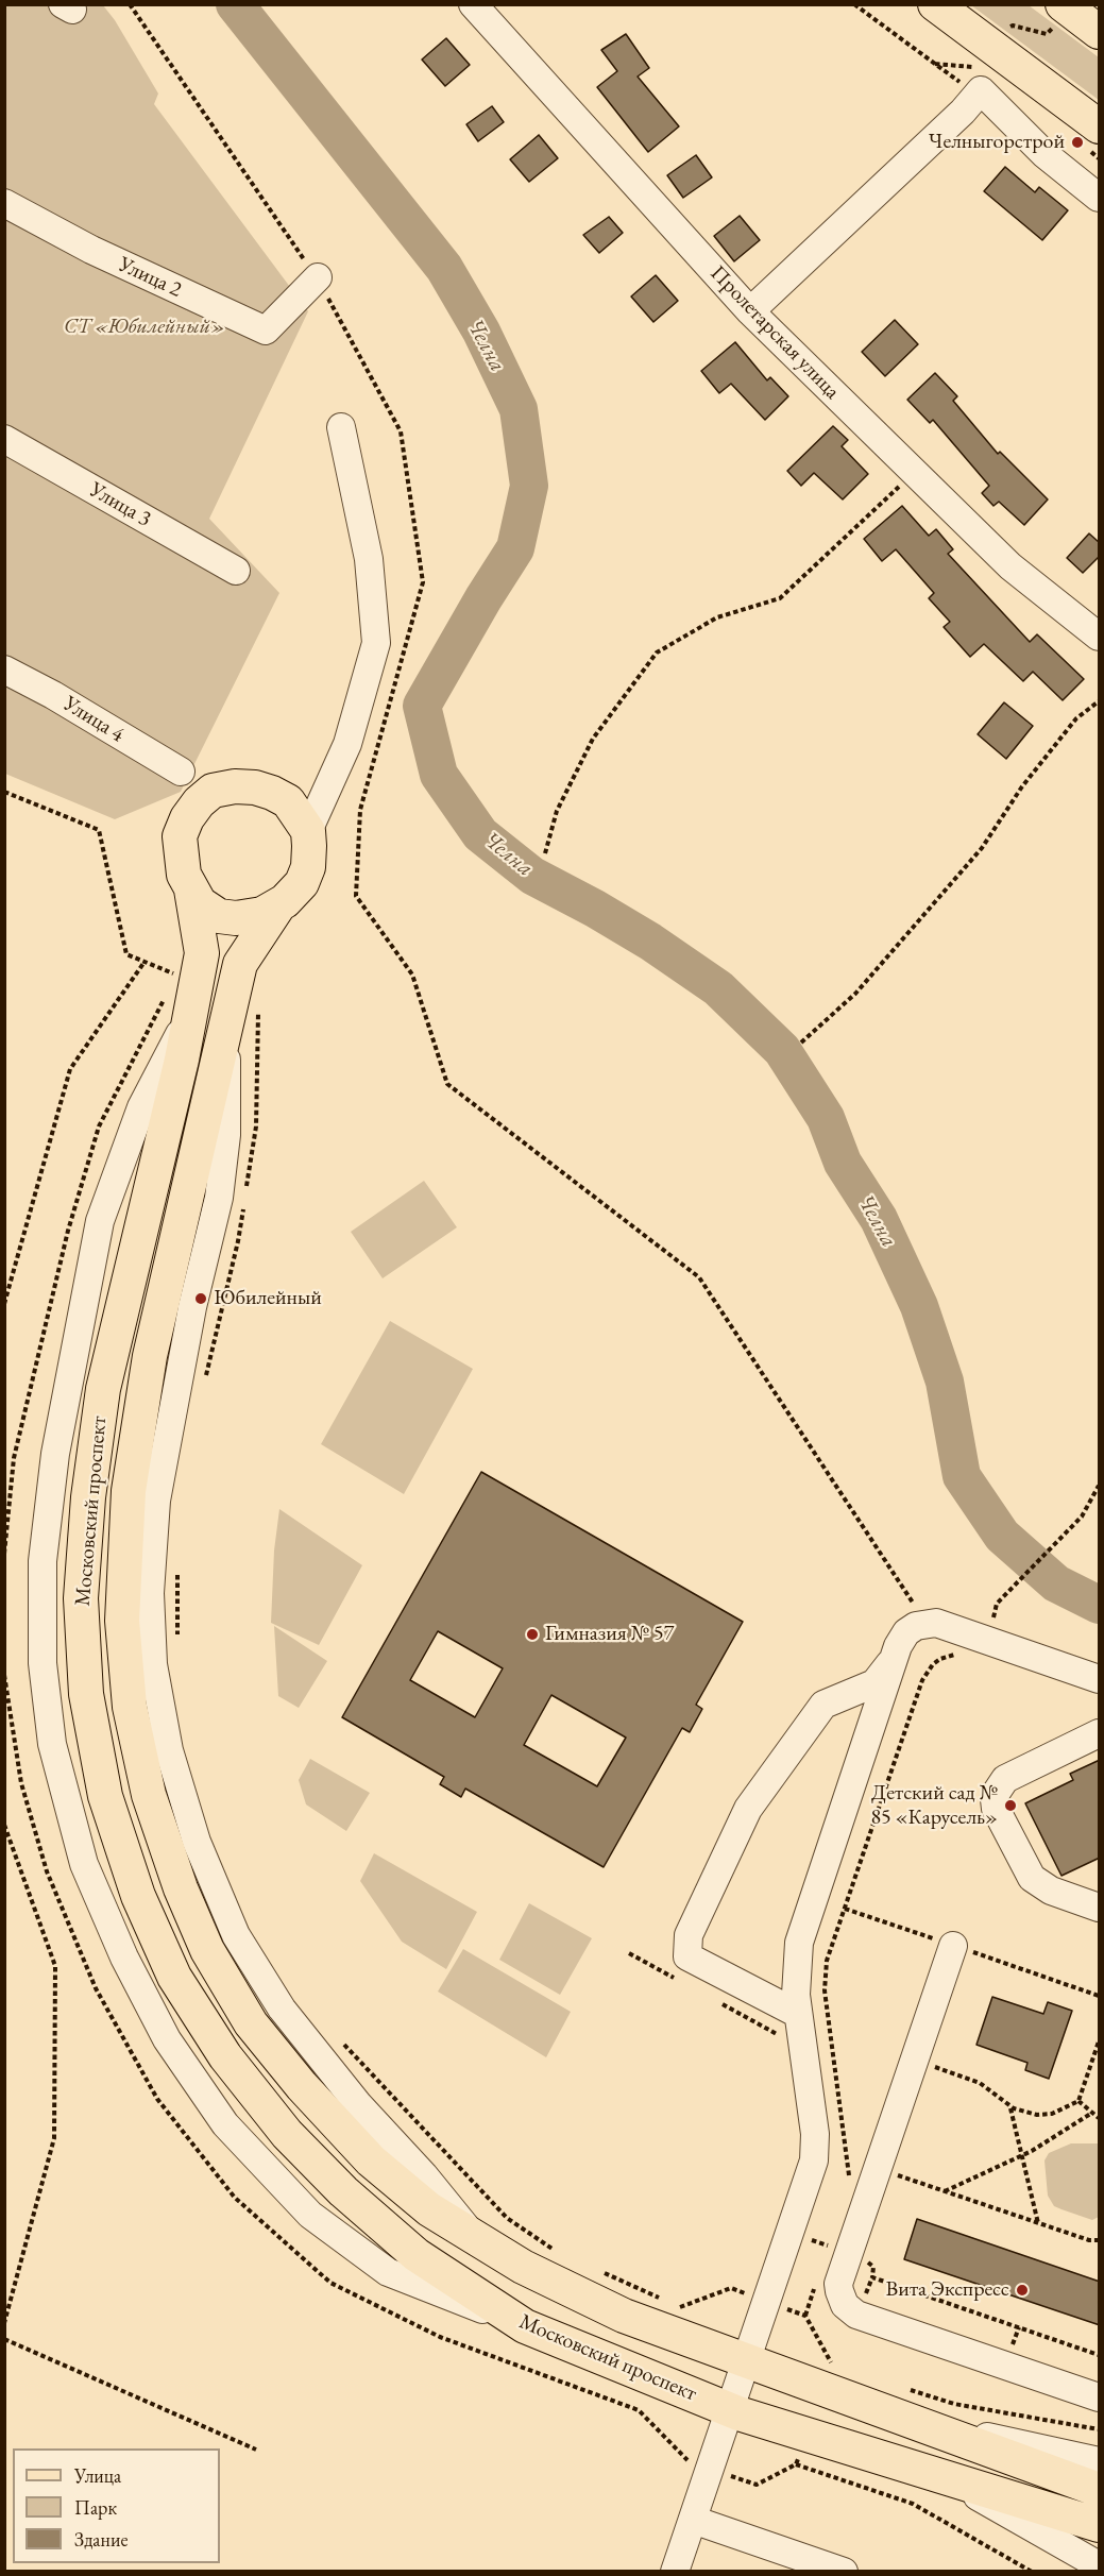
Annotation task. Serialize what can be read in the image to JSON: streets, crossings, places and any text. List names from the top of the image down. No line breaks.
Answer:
{"streets":{"main road":["Московский проспект"],"street":["Улица 2","Пролетарская улица","Улица 3","Улица 4"]},"water":["Челна"],"parks":["СТ «Юбилейный»"],"places":["Челныгорстрой","Юбилейный","Гимназия № 57","Детский сад № 85 «Карусель»","Вита Экспресс"],"legend":["Улица","Парк","Здание"]}
